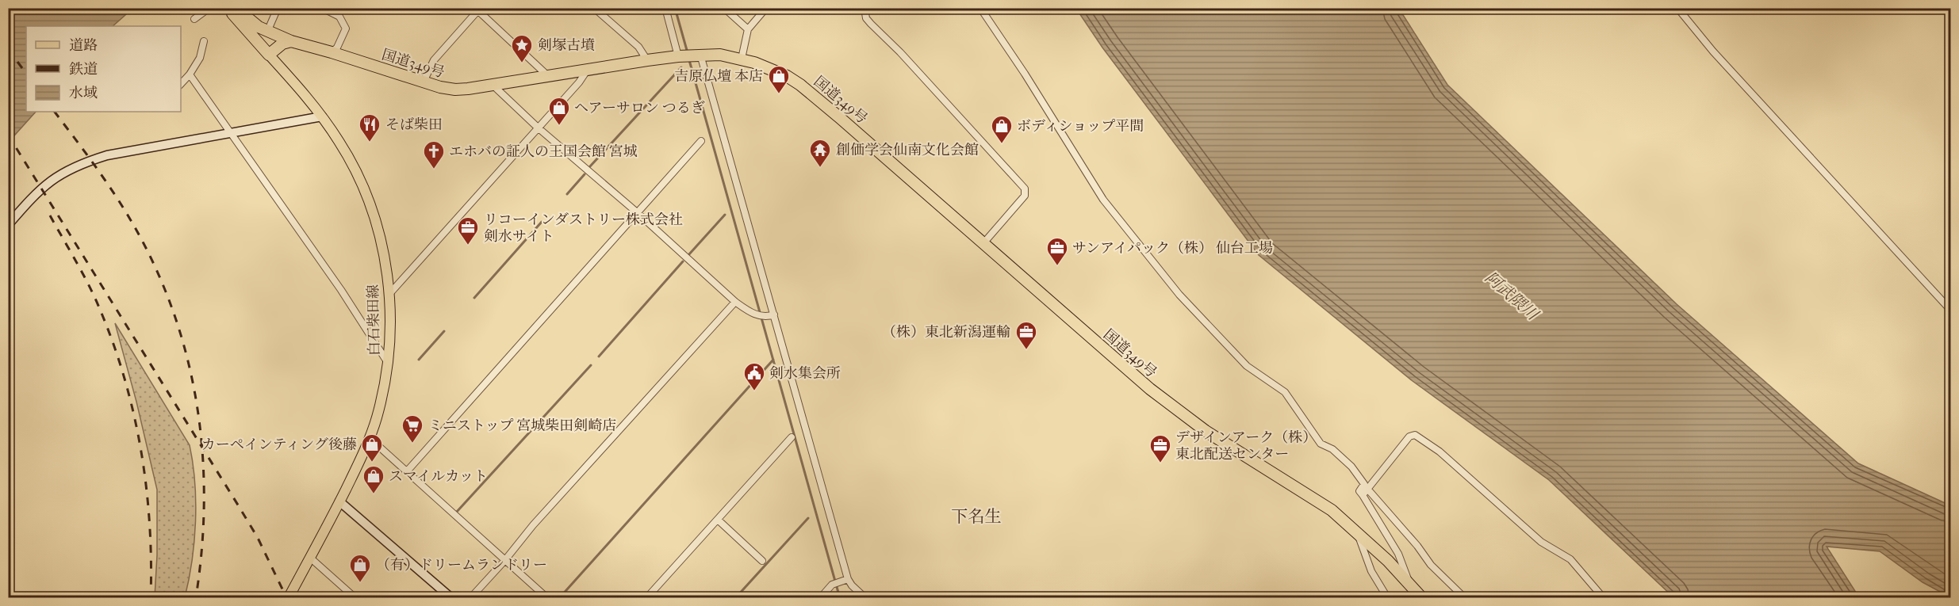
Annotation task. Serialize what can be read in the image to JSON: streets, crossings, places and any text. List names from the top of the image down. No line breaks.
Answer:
{"streets":{"highway":["国道349号"],"main road":["白石柴田線"]},"districts":["下名生"],"water":["阿武隈川"],"places":{"place":["剣塚古墳"],"shop":["吉原仏壇 本店","ヘアーサロン つるぎ","ボディショップ平間","カーペインティング後藤","スマイルカット","（有）ドリームランドリー"],"restaurant":["そば柴田"],"temple":["創価学会仙南文化会館"],"church":["エホバの証人の王国会館 宮城"],"office":["リコーインダストリー株式会社 剣水サイト","サンアイパック（株） 仙台工場","（株）東北新潟運輸","デザインアーク（株） 東北配送センター"],"public building":["剣水集会所"],"supermarket":["ミニストップ 宮城柴田剣崎店"]},"legend":["道路","鉄道","水域"]}
